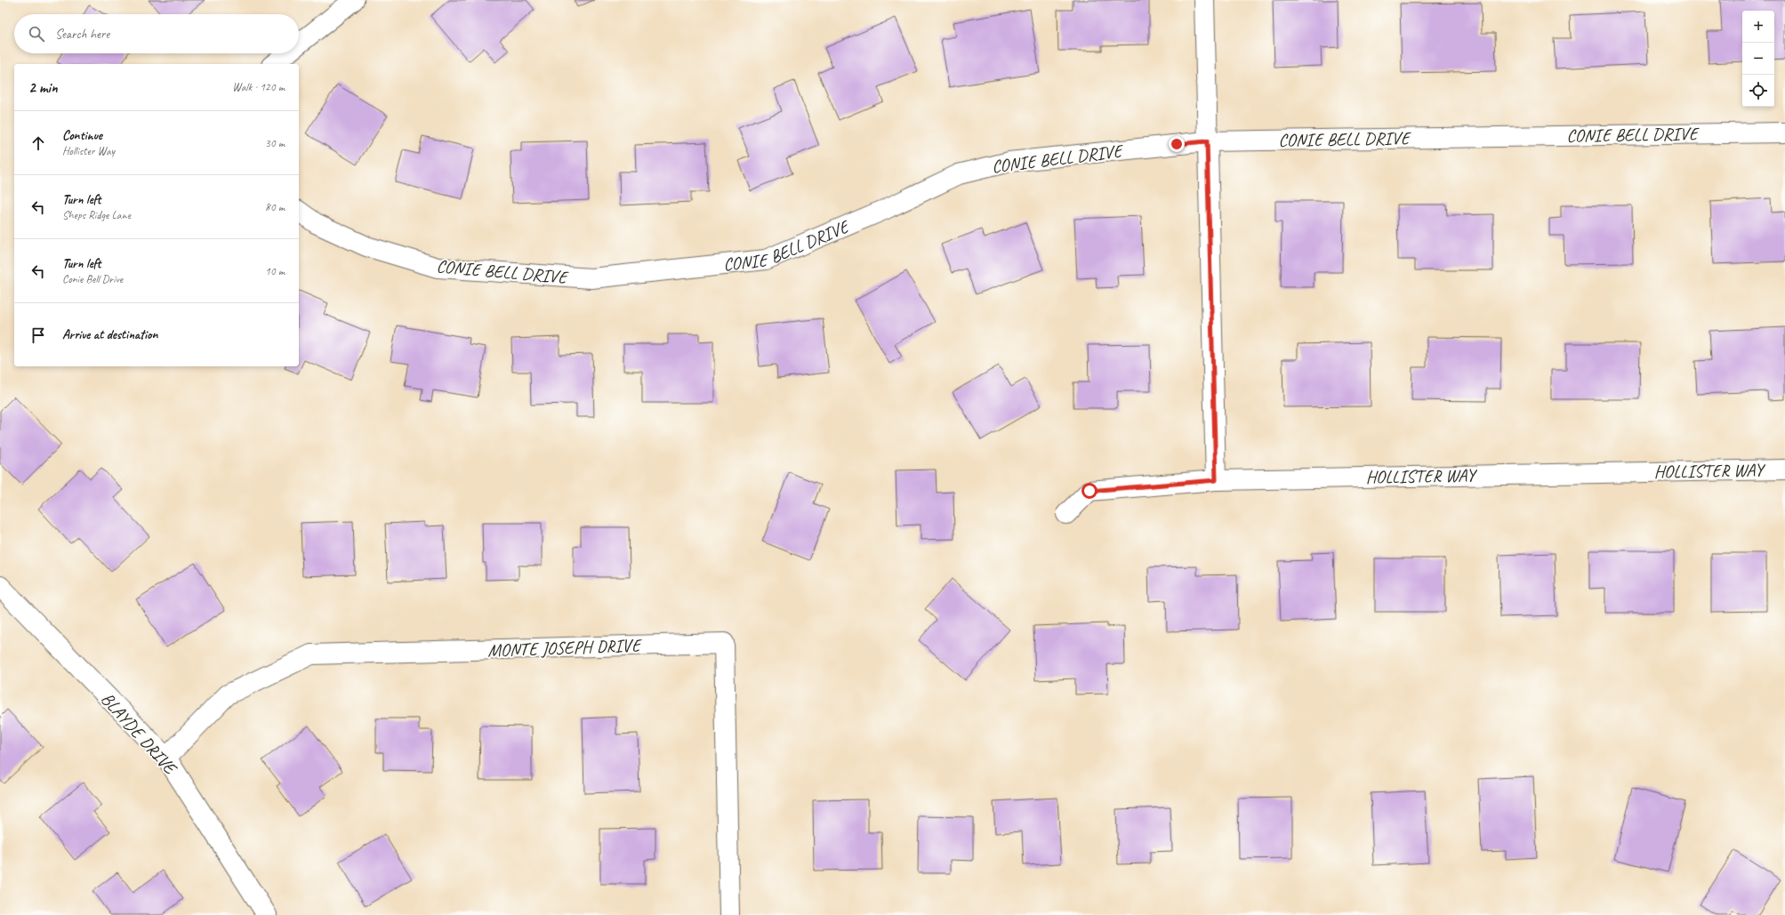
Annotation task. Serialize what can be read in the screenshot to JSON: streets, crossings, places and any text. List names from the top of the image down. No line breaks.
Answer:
{"streets":{"street":["CONIE BELL DRIVE","HOLLISTER WAY","MONTE JOSEPH DRIVE","BLAYDE DRIVE"]},"crossings":[["MONTE JOSEPH DRIVE","BLAYDE DRIVE"]],"page":{"map_buttons":["+","−"],"search":"Search here","heading":["2 min","Walk · 120 m"],"list":[["Continue","Hollister Way","30 m"],["Turn left","Sheps Ridge Lane","80 m"],["Turn left","Conie Bell Drive","10 m"],"Arrive at destination"]}}
